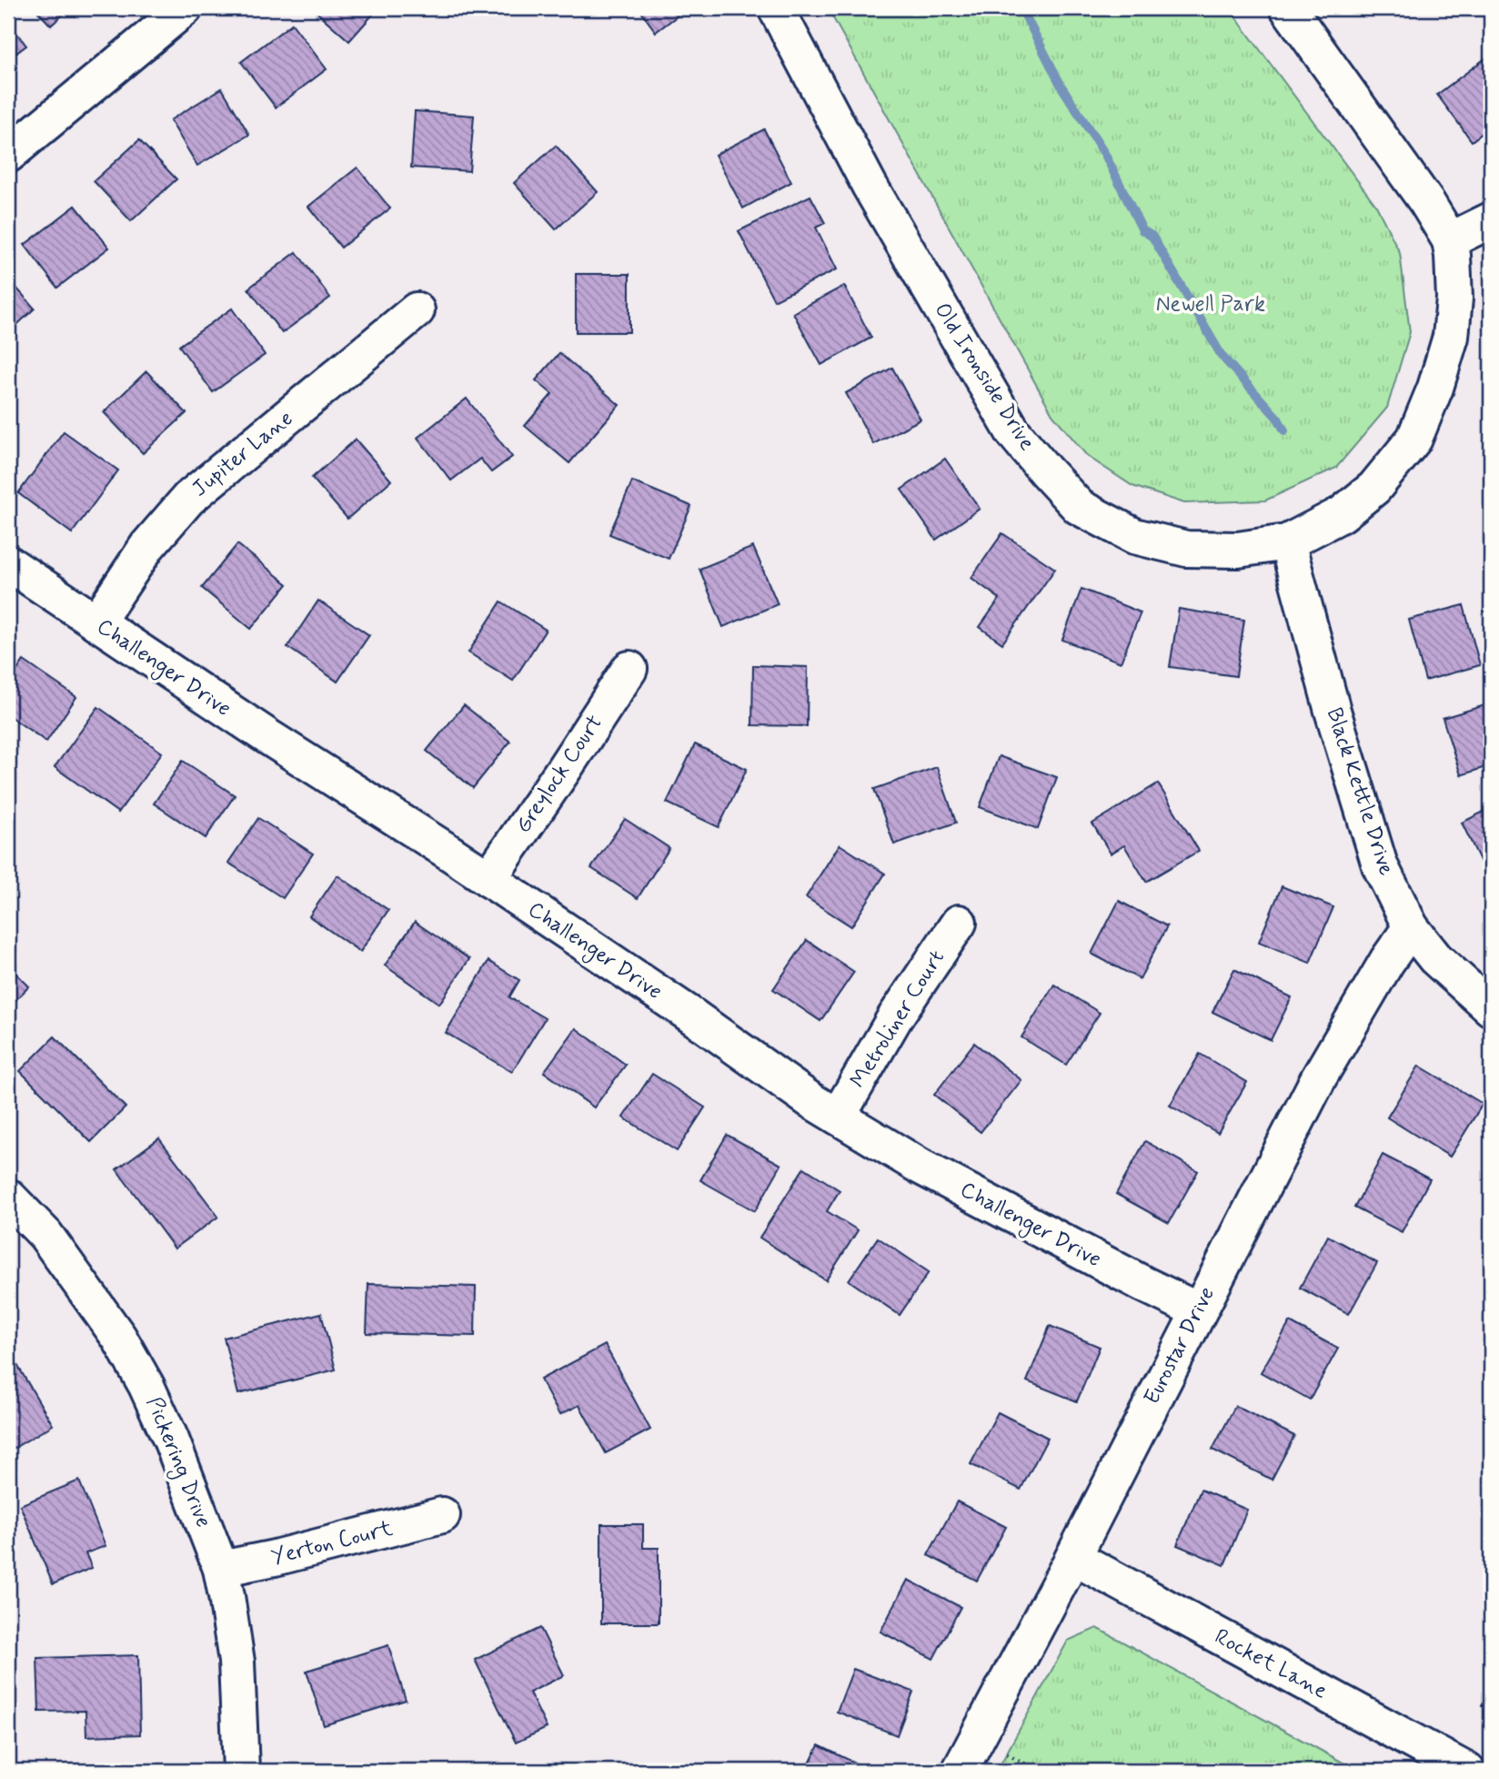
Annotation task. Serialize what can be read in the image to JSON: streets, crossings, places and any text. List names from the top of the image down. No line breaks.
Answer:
{"streets":{"street":["Old Ironside Drive","Jupiter Lane","Challenger Drive","Greylock Court","Black Kettle Drive","Metroliner Court","Eurostar Drive","Pickering Drive","Yerton Court","Rocket Lane"]},"crossings":[["Old Ironside Drive","Black Kettle Drive"],["Jupiter Lane","Challenger Drive"],["Challenger Drive","Greylock Court"],["Challenger Drive","Metroliner Court"],["Challenger Drive","Eurostar Drive"],["Black Kettle Drive","Eurostar Drive"],["Eurostar Drive","Rocket Lane"],["Pickering Drive","Yerton Court"]],"parks":["Newell Park"]}
